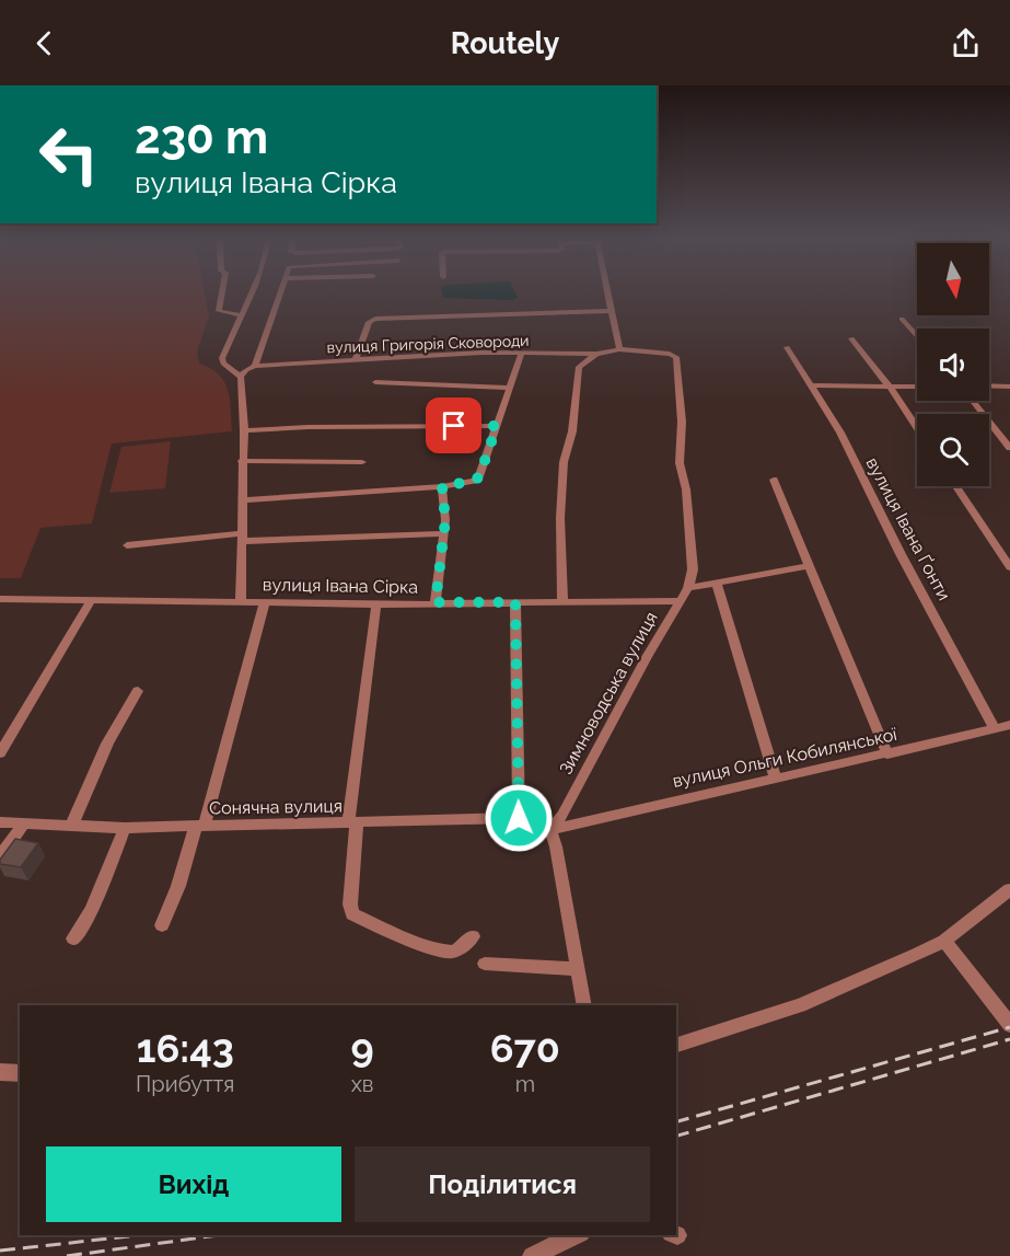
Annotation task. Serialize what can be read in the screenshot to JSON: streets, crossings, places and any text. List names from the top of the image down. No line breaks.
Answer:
{"streets":{"street":["вулиця Григорія Сковороди","вулиця Івана Ґонти","вулиця Івана Сірка","Зимноводська вулиця","вулиця Ольги Кобилянської","Сонячна вулиця"]},"crossings":[["вулиця Григорія Сковороди","Зимноводська вулиця"],["вулиця Івана Ґонти","вулиця Ольги Кобилянської"],["вулиця Івана Сірка","Зимноводська вулиця"],["Зимноводська вулиця","вулиця Ольги Кобилянської"],["Зимноводська вулиця","Сонячна вулиця"],["вулиця Ольги Кобилянської","Сонячна вулиця"]],"north":"bottom","page":{"header":"Routely","turn":["230 m","вулиця Івана Сірка"],"eta":["16:43","Прибуття","9","хв","670","m"],"buttons":["Вихід","Поділитися"]}}
